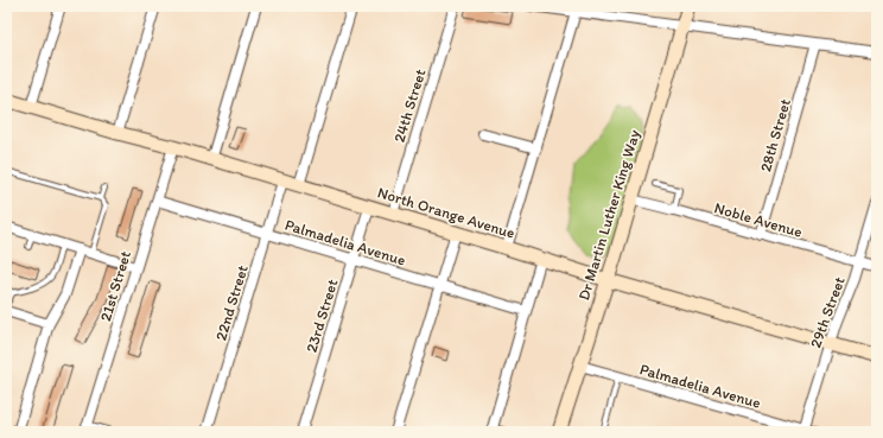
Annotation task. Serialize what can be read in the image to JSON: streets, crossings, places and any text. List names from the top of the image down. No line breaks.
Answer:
{"streets":{"street":["24th Street","28th Street","North Orange Avenue","Dr Martin Luther King Way","Noble Avenue","Palmadelia Avenue","21st Street","22nd Street","29th Street","23rd Street"]},"crossings":[["24th Street","North Orange Avenue"],["28th Street","Noble Avenue"],["North Orange Avenue","Dr Martin Luther King Way"],["North Orange Avenue","21st Street"],["North Orange Avenue","22nd Street"],["North Orange Avenue","29th Street"],["North Orange Avenue","23rd Street"],["Dr Martin Luther King Way","Noble Avenue"],["Dr Martin Luther King Way","Palmadelia Avenue"],["Noble Avenue","29th Street"],["Palmadelia Avenue","21st Street"],["Palmadelia Avenue","22nd Street"],["Palmadelia Avenue","29th Street"],["Palmadelia Avenue","23rd Street"]]}
